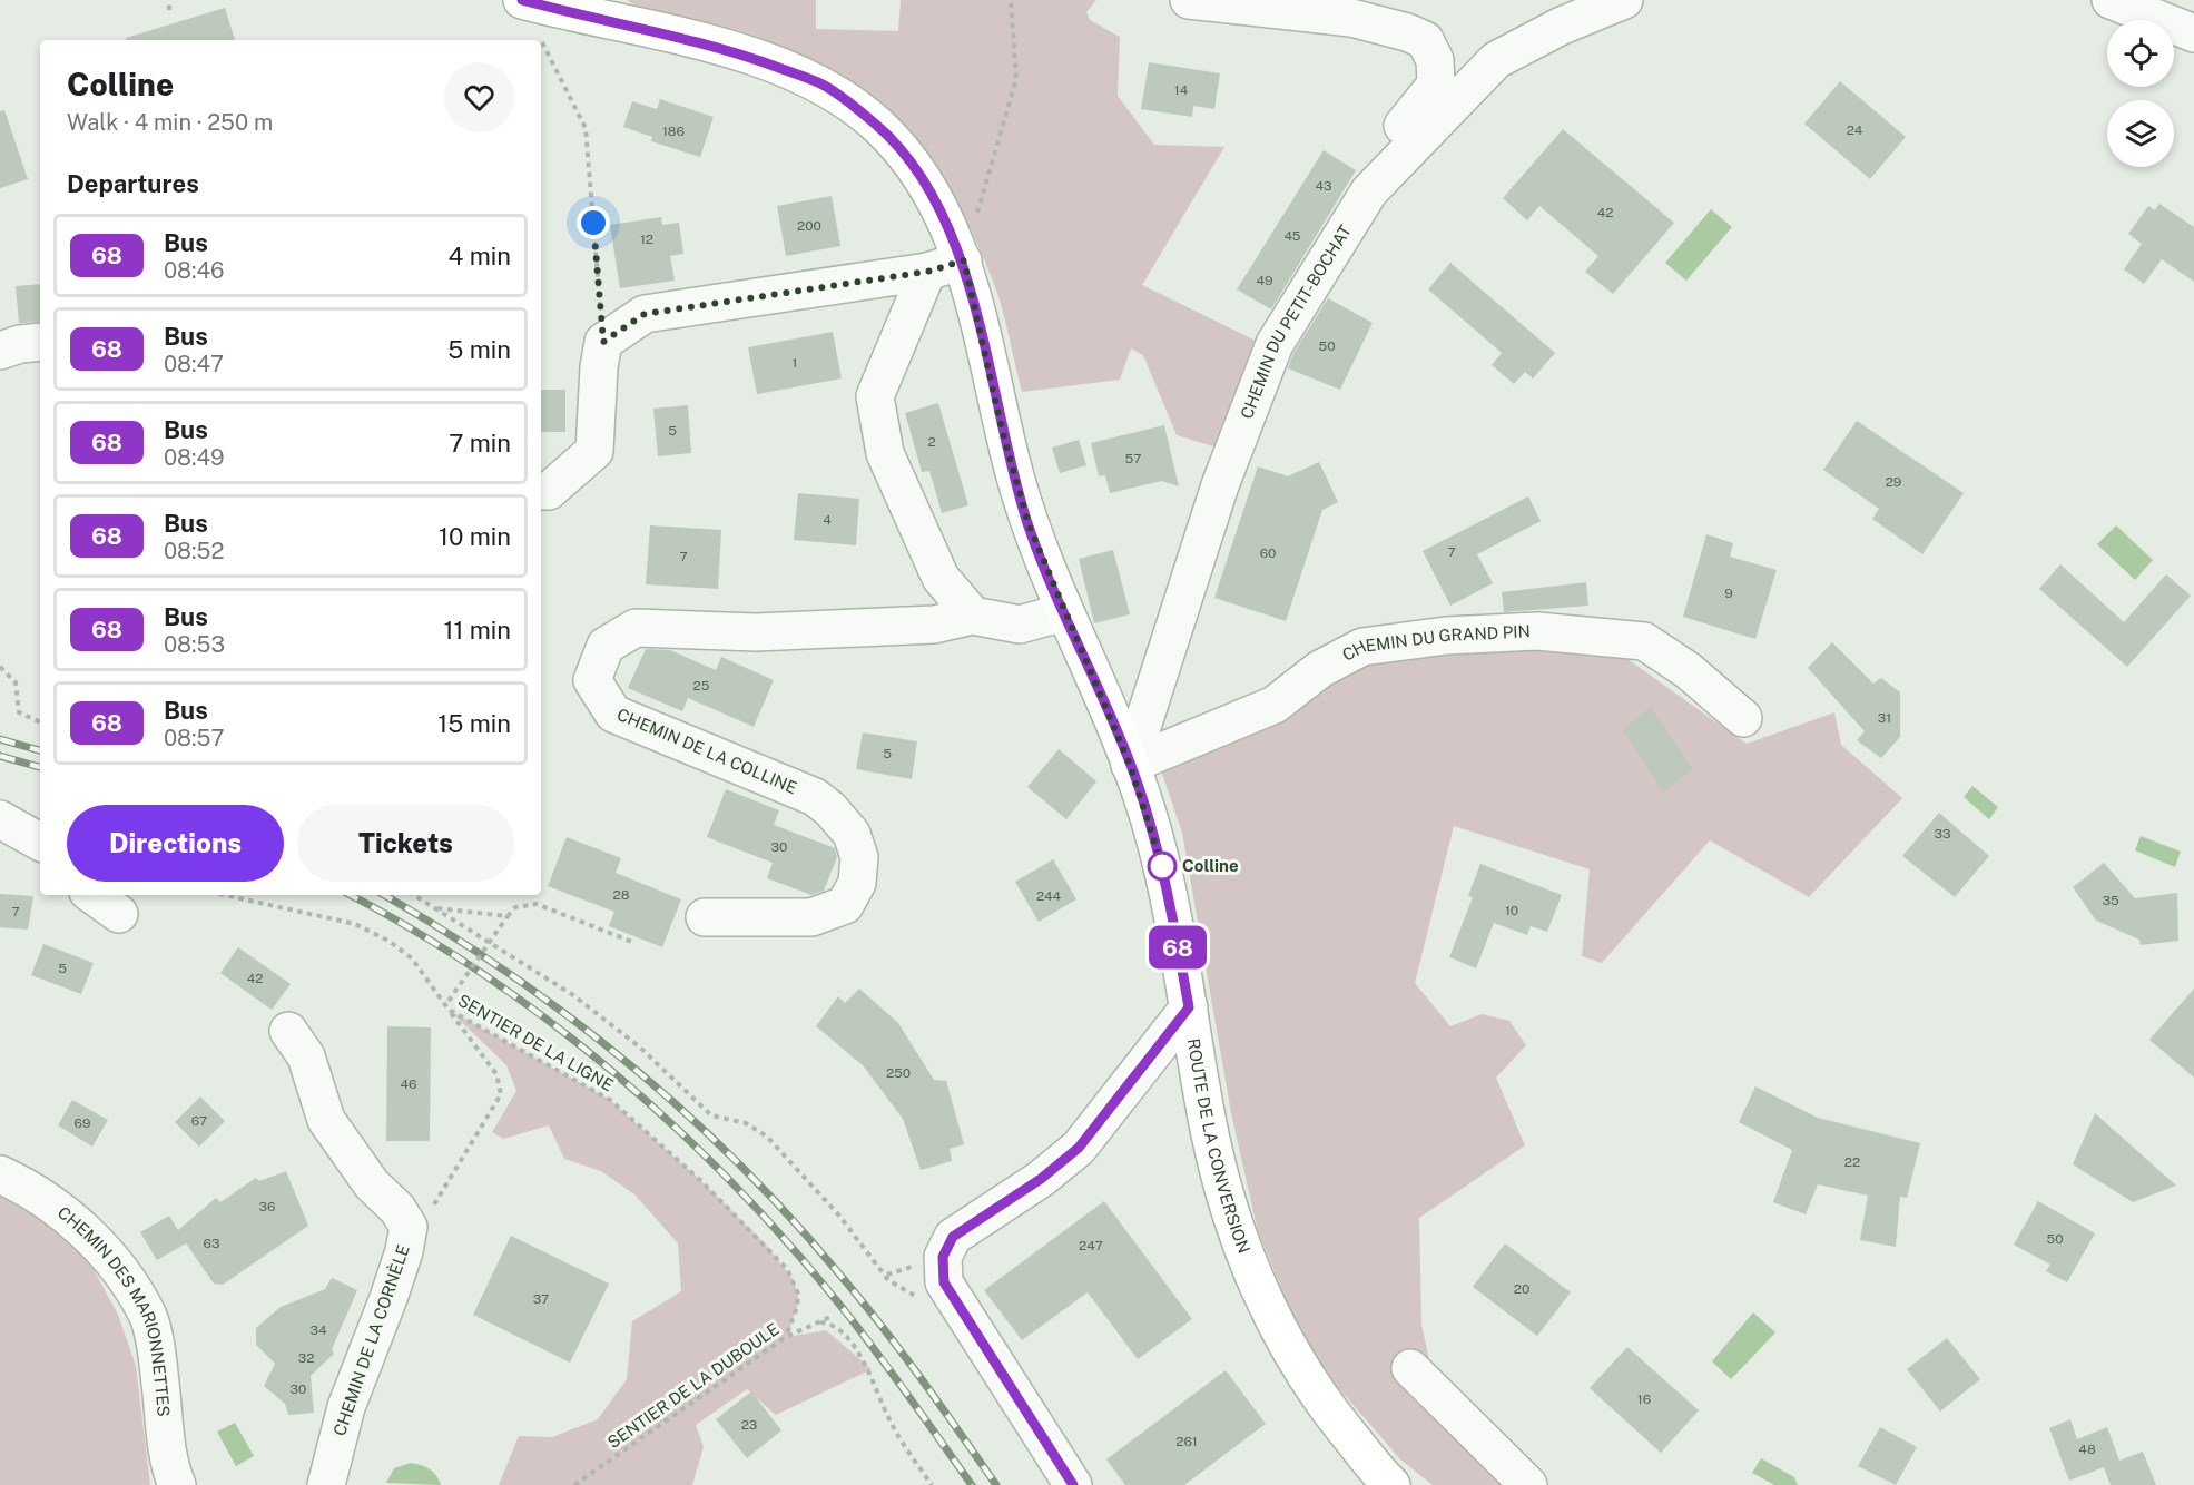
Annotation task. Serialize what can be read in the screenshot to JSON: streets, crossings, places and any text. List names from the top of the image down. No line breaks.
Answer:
{"streets":{"main road":["ROUTE DE LA CONVERSION"],"street":["CHEMIN DU PETIT-BOCHAT","CHEMIN DU GRAND PIN","CHEMIN DE LA COLLINE","CHEMIN DES MARIONNETTES","CHEMIN DE LA CORNÈLE"],"path":["SENTIER DE LA LIGNE","SENTIER DE LA DUBOULE"]},"crossings":[["CHEMIN DU PETIT-BOCHAT","CHEMIN DU GRAND PIN"],["CHEMIN DU PETIT-BOCHAT","ROUTE DE LA CONVERSION"],["CHEMIN DU GRAND PIN","ROUTE DE LA CONVERSION"],["CHEMIN DE LA COLLINE","ROUTE DE LA CONVERSION"],["SENTIER DE LA LIGNE","SENTIER DE LA DUBOULE"]],"places":["Colline"],"lines":["bus line 68"],"house_numbers":["14","24","186","43","42","200","45","12","49","50","1","5","2","57","29","4","7","60","7","9","25","31","5","33","30","28","244","35","10","7","5","42","250","46","67","69","22","36","50","63","247","20","37","34","32","30","16","23","261","48"],"page":{"on_map":"68","heading":[["Colline","Walk · 4 min · 250 m"],"Departures"],"list":[{"mark":"68","name":"Bus","note":"08:46","value":"4 min"},{"mark":"68","name":"Bus","note":"08:47","value":"5 min"},{"mark":"68","name":"Bus","note":"08:49","value":"7 min"},{"mark":"68","name":"Bus","note":"08:52","value":"10 min"},{"mark":"68","name":"Bus","note":"08:53","value":"11 min"},{"mark":"68","name":"Bus","note":"08:57","value":"15 min"}],"buttons":["Directions","Tickets"]}}
